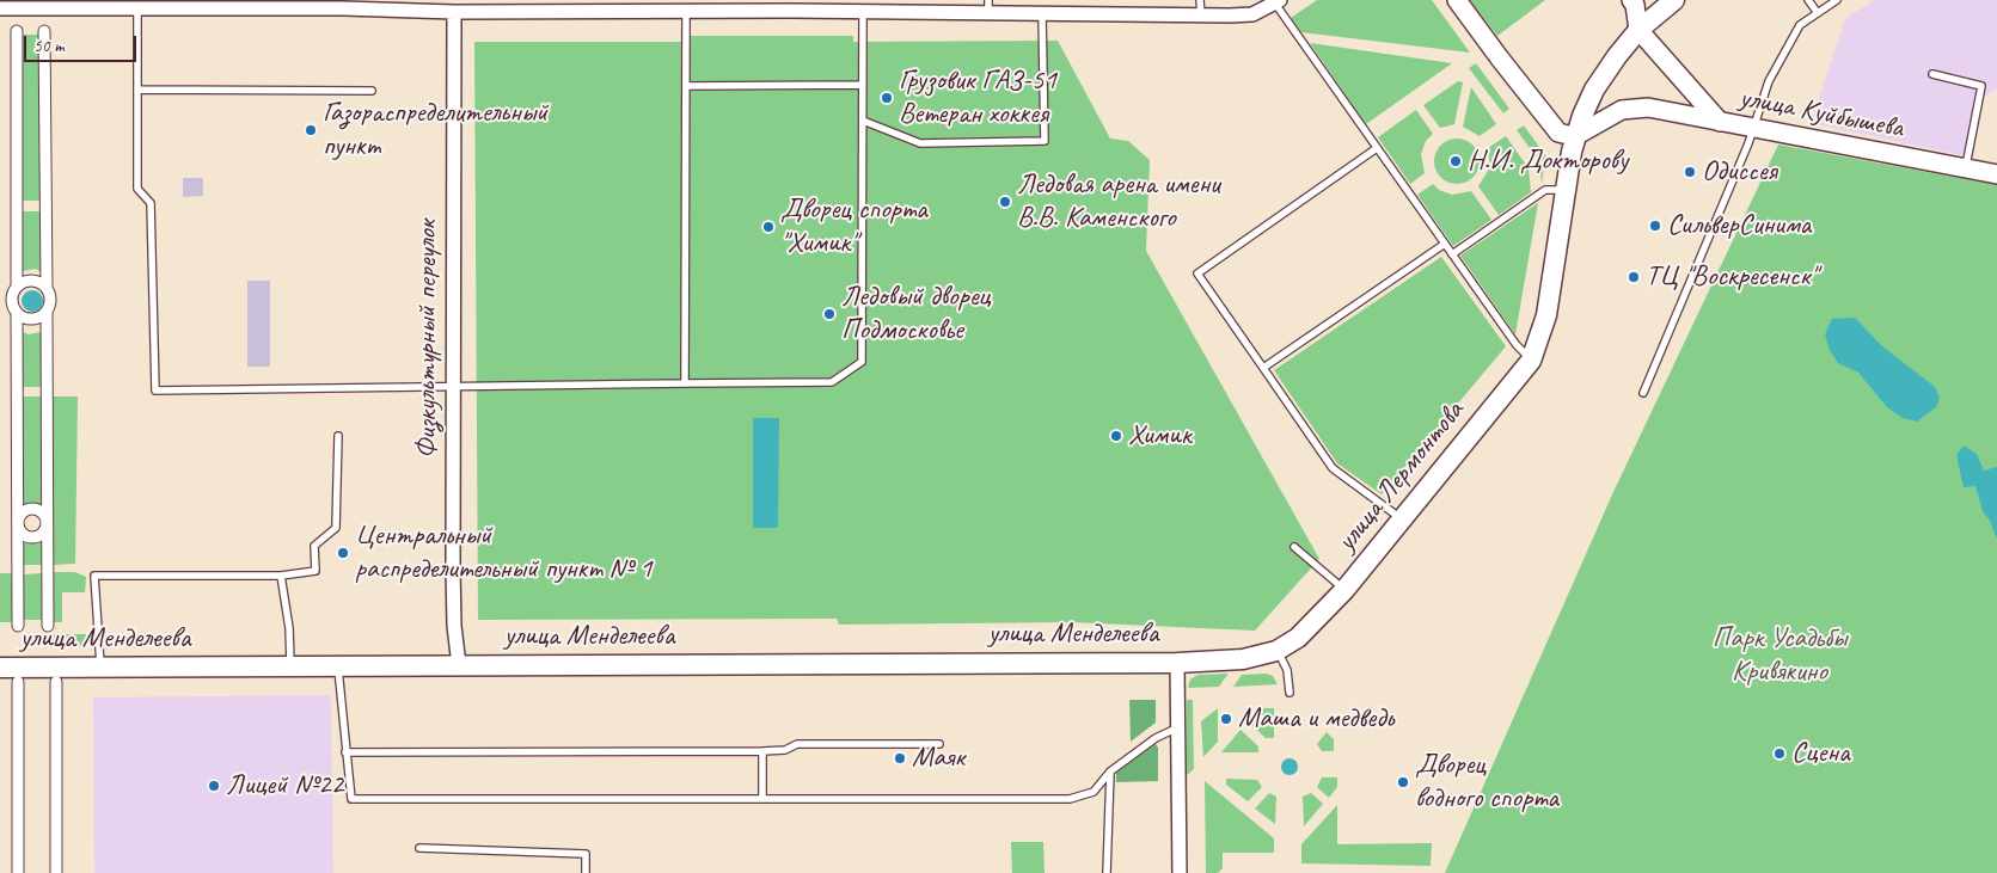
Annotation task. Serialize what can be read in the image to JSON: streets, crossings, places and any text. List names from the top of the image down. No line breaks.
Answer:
{"streets":{"main road":["улица Лермонтова","улица Менделеева"],"street":["улица Куйбышева","Физкультурный переулок"]},"crossings":[["улица Куйбышева","улица Лермонтова"],["Физкультурный переулок","улица Менделеева"],["улица Лермонтова","улица Менделеева"]],"parks":["Парк Усадьбы Кривякино"],"places":["Грузовик ГАЗ-51 Ветеран хоккея","Газораспределительный пункт","Н.И. Докторову","Одиссея","Ледовая арена имени В.В. Каменского","СильверСинима","Дворец спорта \"Химик\"","ТЦ \"Воскресенск\"","Ледовый дворец Подмосковье","Химик","Центральный распределительный пункт № 1","Маша и медведь","Сцена","Маяк","Дворец водного спорта","Лицей №22"],"scale_bar":"50 m"}
